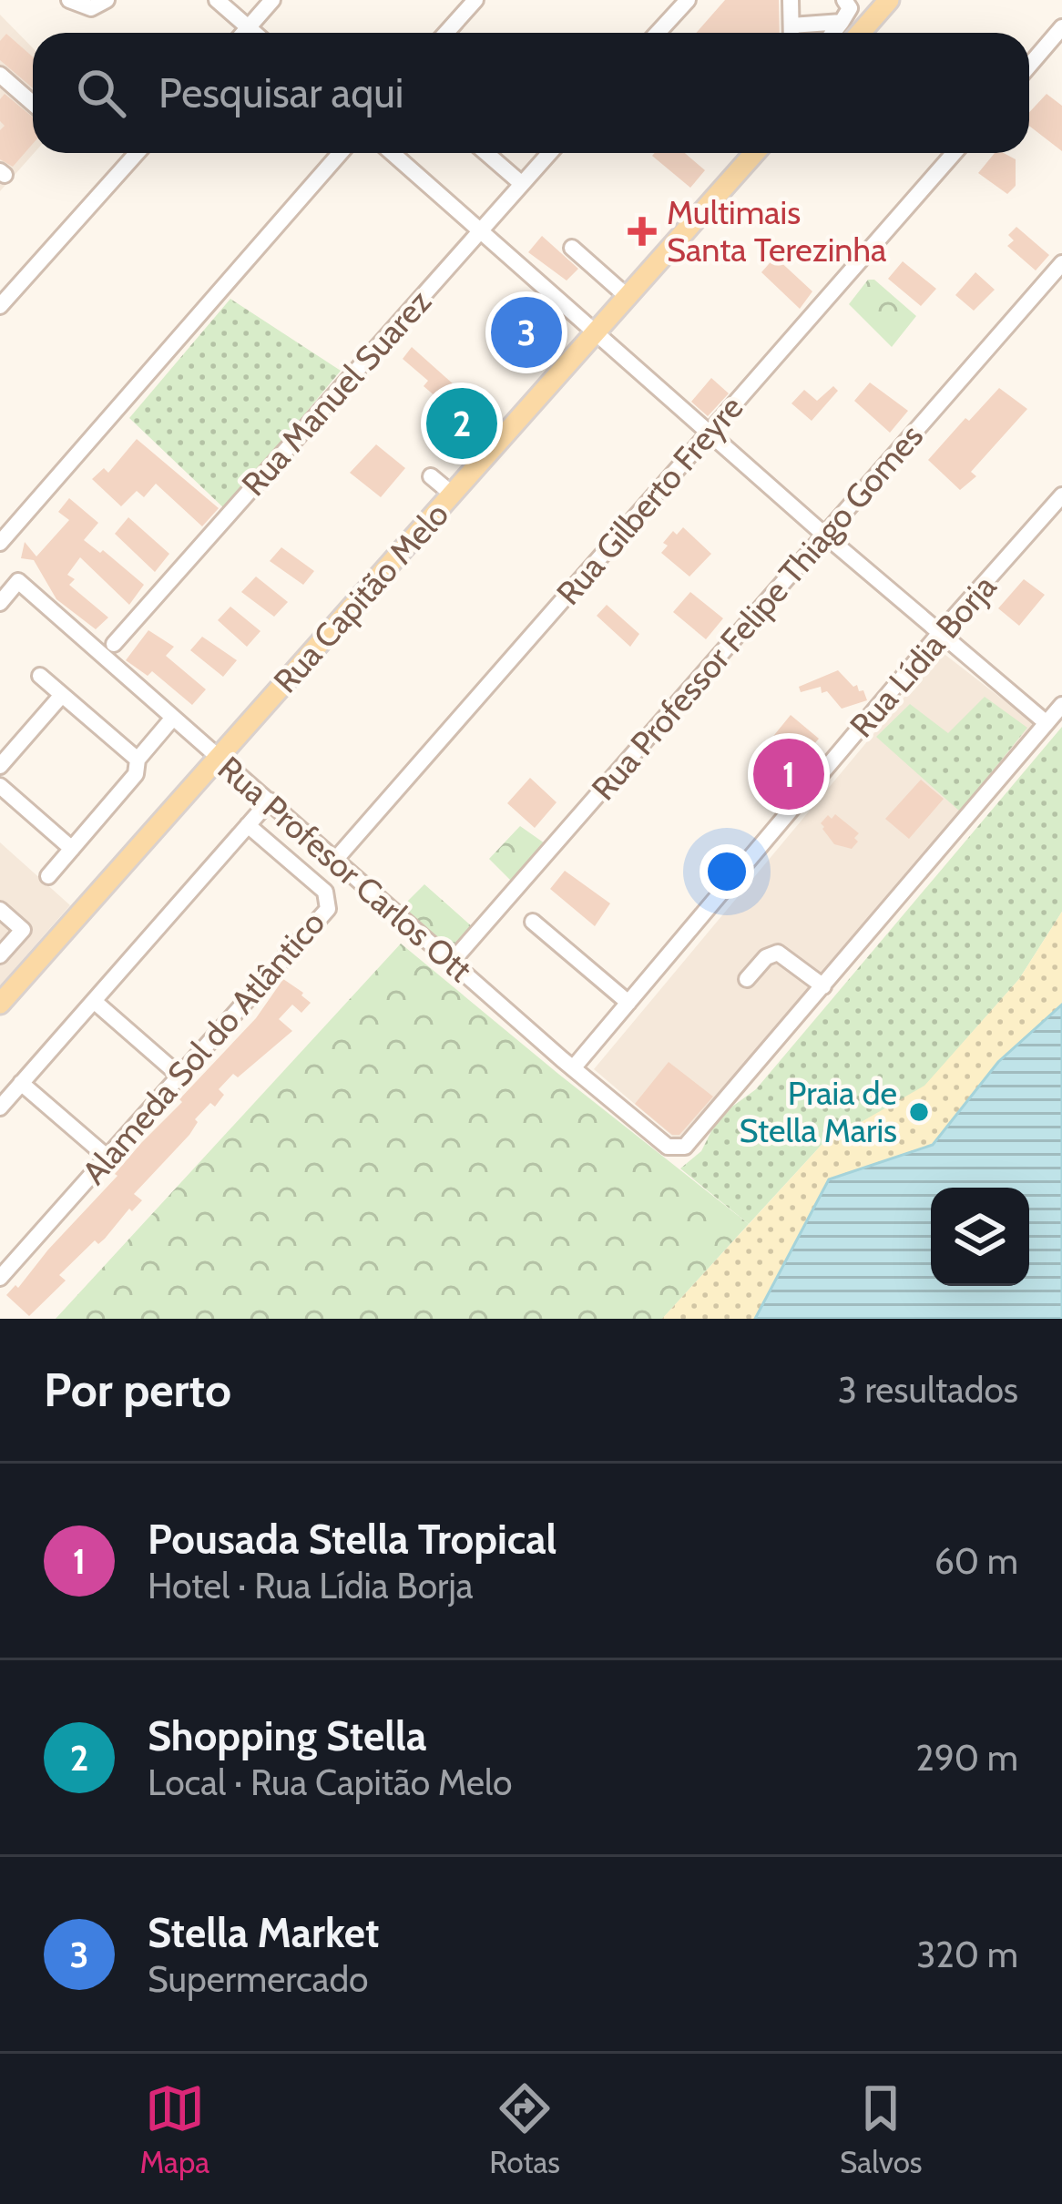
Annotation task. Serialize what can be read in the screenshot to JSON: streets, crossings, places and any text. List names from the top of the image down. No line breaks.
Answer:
{"streets":{"main road":["Rua Capitão Melo"],"street":["Rua Manuel Suarez","Rua Gilberto Freyre","Rua Professor Felipe Thiago Gomes","Rua Lídia Borja","Rua Profesor Carlos Ott","Alameda Sol do Atlântico"]},"crossings":[["Rua Gilberto Freyre","Rua Profesor Carlos Ott"],["Rua Capitão Melo","Rua Profesor Carlos Ott"],["Rua Professor Felipe Thiago Gomes","Rua Profesor Carlos Ott"],["Rua Lídia Borja","Rua Profesor Carlos Ott"]],"places":{"health":["Multimais Santa Terezinha"],"other":["Praia de Stella Maris"]},"page":{"search":"Pesquisar aqui","pins":["3","2","1"],"heading":["Por perto","3 resultados"],"list":[{"mark":"1","name":"Pousada Stella Tropical","note":"Hotel · Rua Lídia Borja","value":"60 m"},{"mark":"2","name":"Shopping Stella","note":"Local · Rua Capitão Melo","value":"290 m"},{"mark":"3","name":"Stella Market","note":"Supermercado","value":"320 m"}],"nav":["Mapa","Rotas","Salvos"]}}
